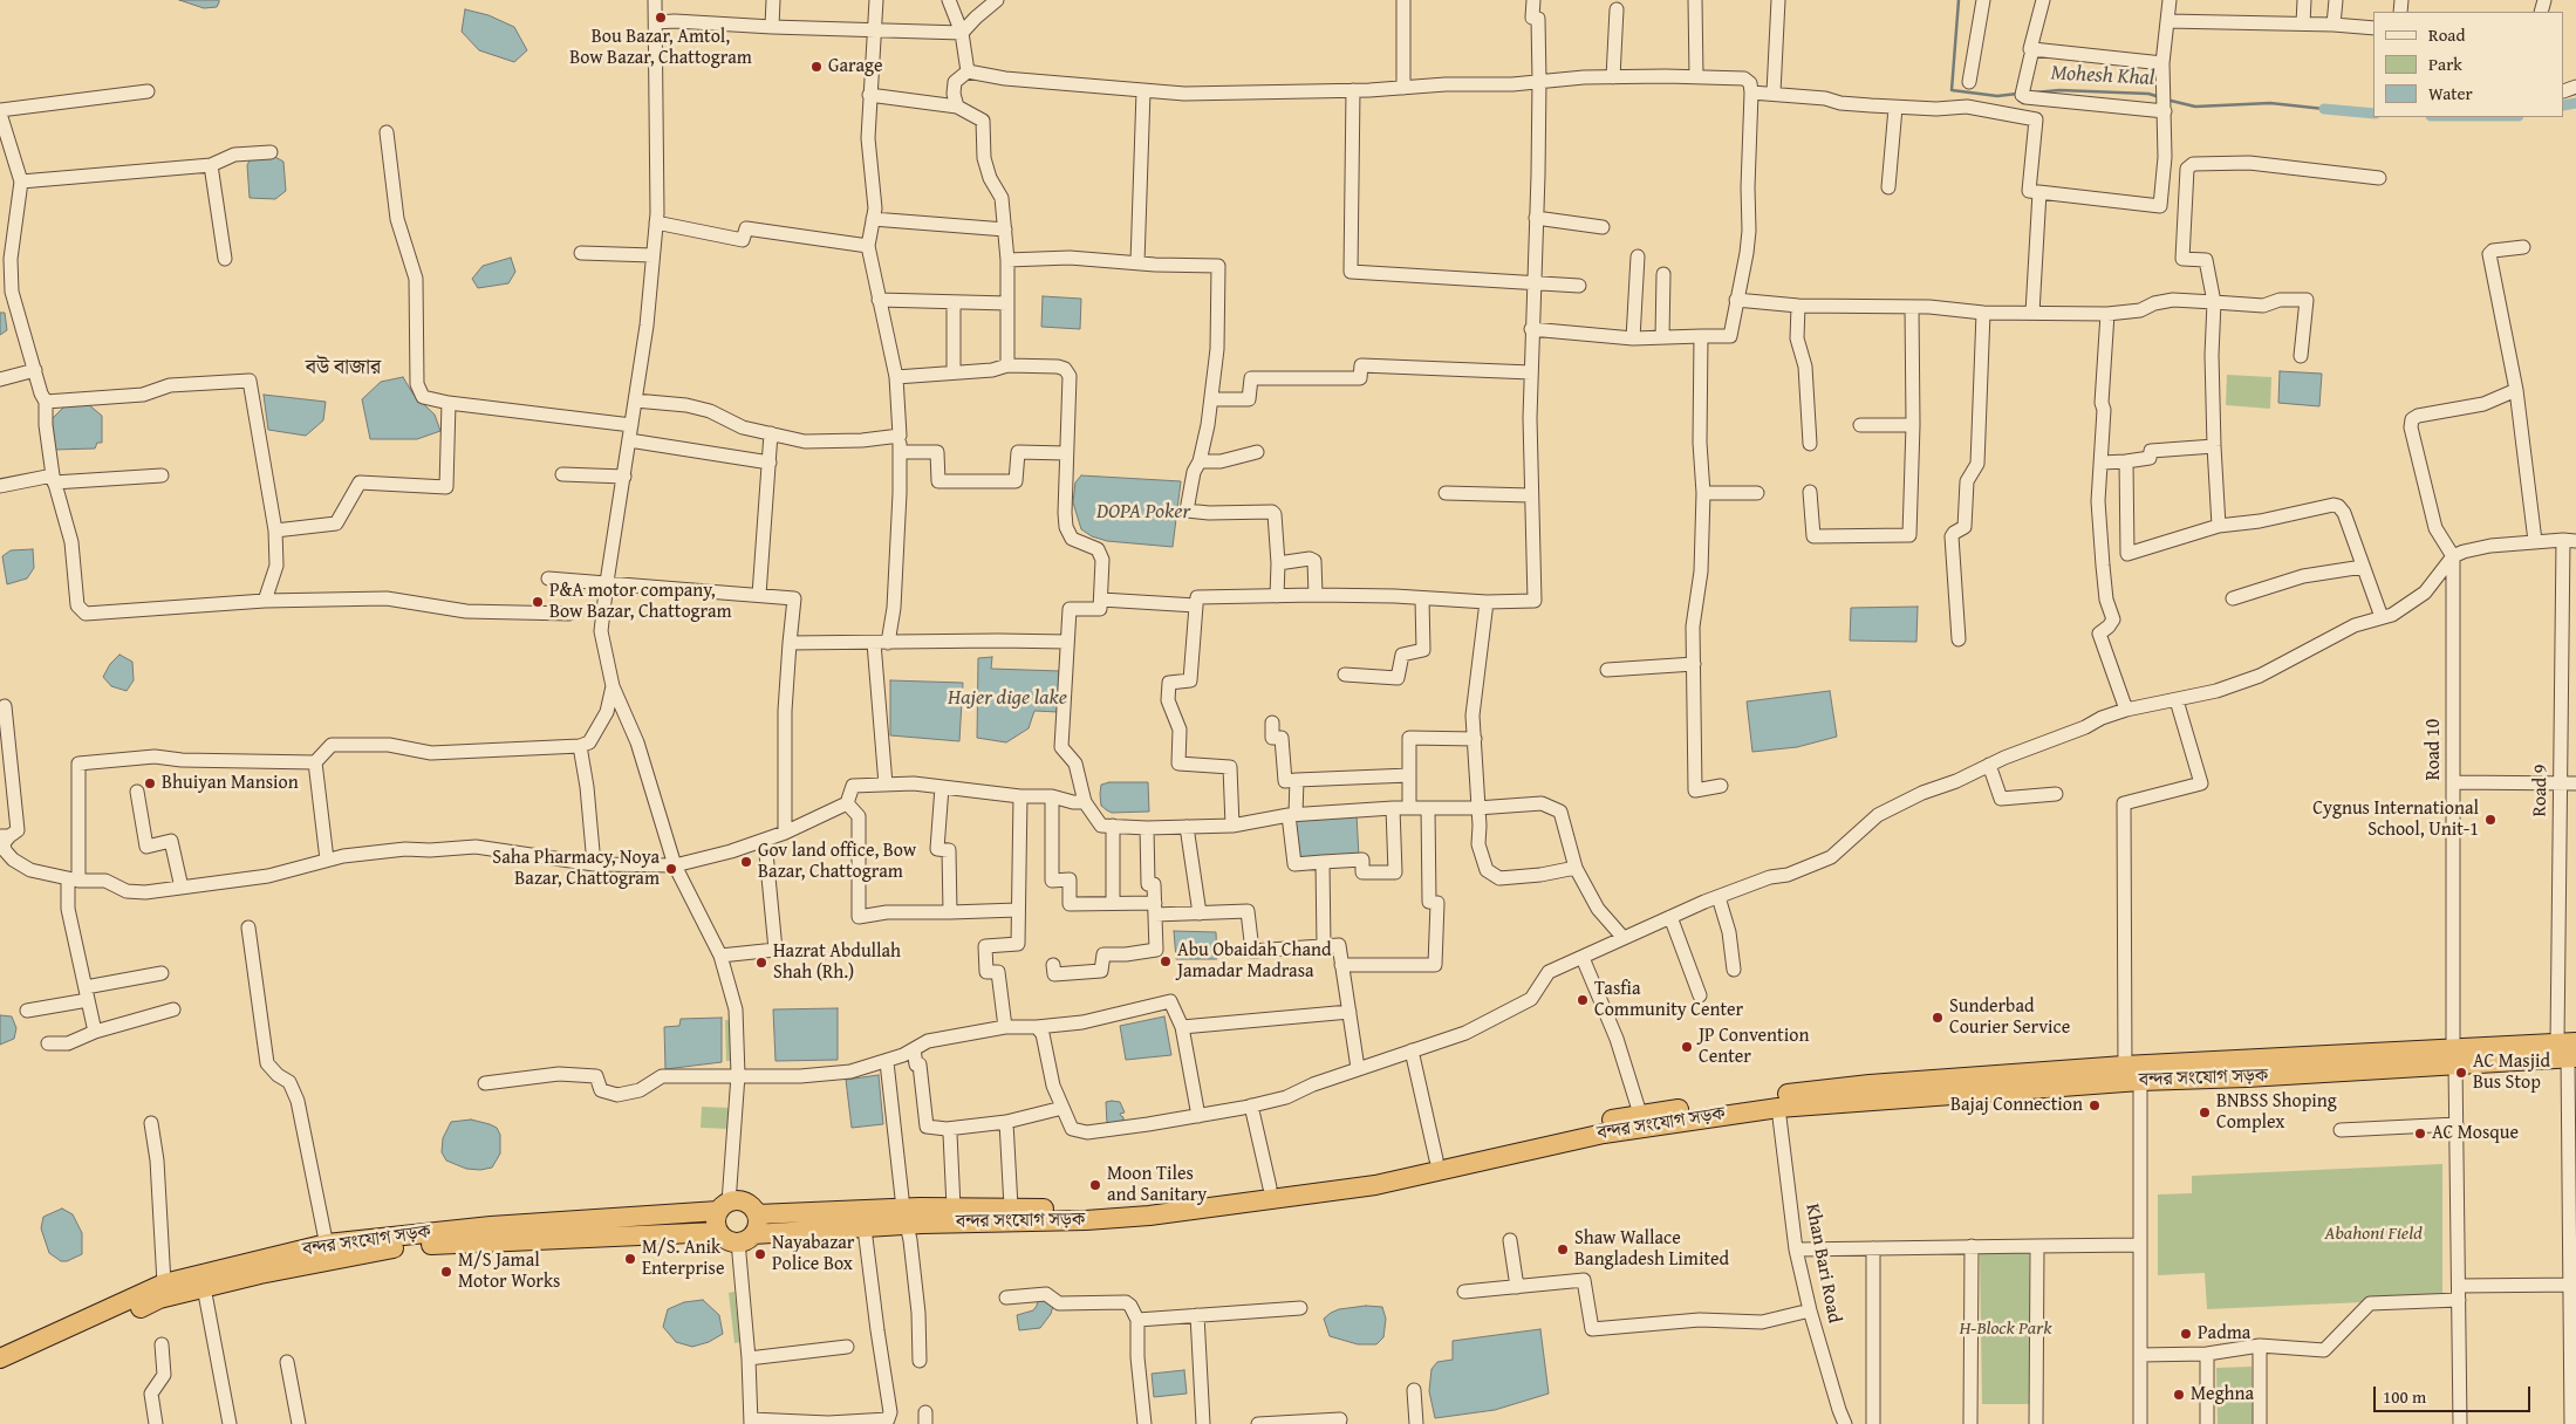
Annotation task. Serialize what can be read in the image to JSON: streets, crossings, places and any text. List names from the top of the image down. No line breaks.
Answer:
{"streets":{"highway":["বন্দর সংযোগ সড়ক"],"street":["Road 10","Road 9","Khan Bari Road"]},"crossings":[["Road 10","বন্দর সংযোগ সড়ক"],["Road 9","বন্দর সংযোগ সড়ক"],["বন্দর সংযোগ সড়ক","Khan Bari Road"]],"districts":["বউ বাজার"],"water":["Mohesh Khal","DOPA Poker","Hajer dige lake"],"parks":["Abahoni Field","H-Block Park"],"places":["Bou Bazar, Amtol, Bow Bazar, Chattogram","Garage","P&A motor company, Bow Bazar, Chattogram","Bhuiyan Mansion","Cygnus International School, Unit-1","Gov land office, Bow Bazar, Chattogram","Saha Pharmacy, Noya Bazar, Chattogram","Abu Obaidah Chand Jamadar Madrasa","Hazrat Abdullah Shah (Rh.)","Tasfia Community Center","Sunderbad Courier Service","JP Convention Center","AC Masjid Bus Stop","Bajaj Connection","BNBSS Shoping Complex","AC Mosque","Moon Tiles and Sanitary","Shaw Wallace Bangladesh Limited","Nayabazar Police Box","M/S. Anik Enterprise","M/S Jamal Motor Works","Padma","Meghna"],"legend":["Road","Park","Water"],"scale_bar":"100 m"}
